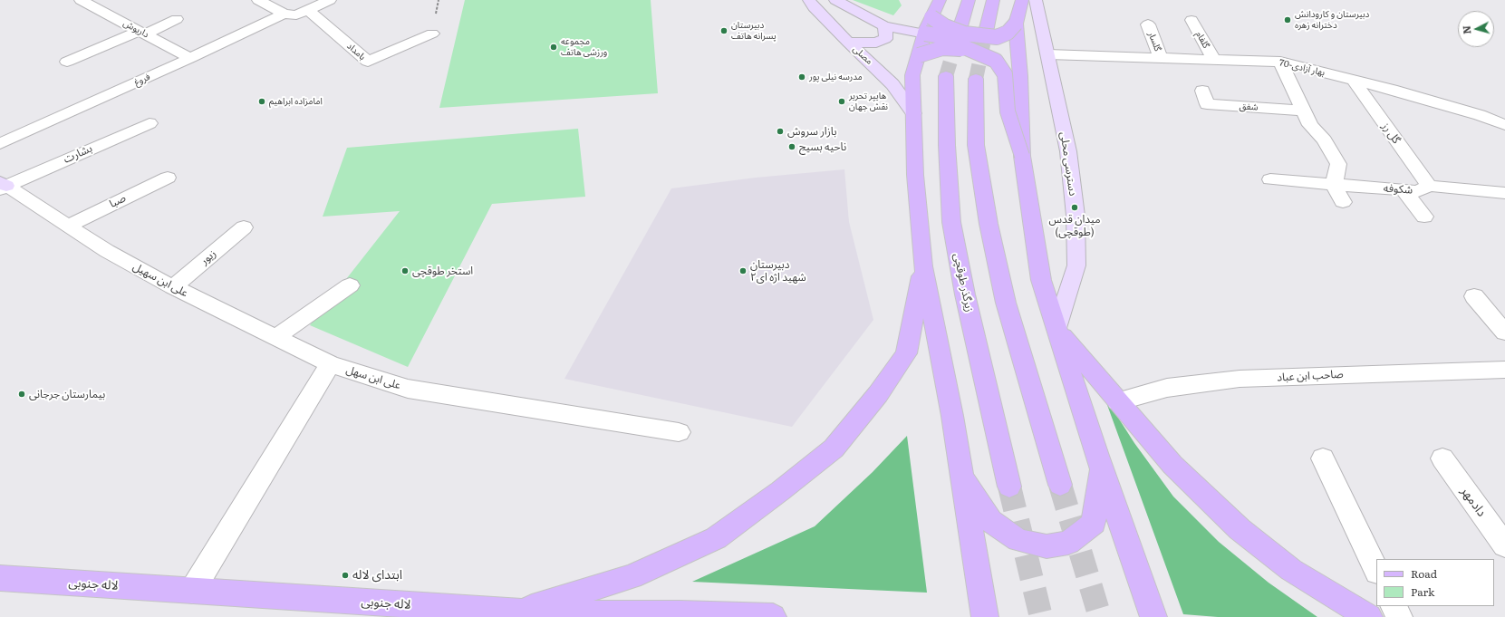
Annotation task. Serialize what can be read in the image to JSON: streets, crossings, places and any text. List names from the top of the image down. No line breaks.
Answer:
{"streets":{"main road":["زیرگذر طوقچی","لاله جنوبی"],"street":["داریوش","گلفام","گلسار","بامداد","مصلی","70-بهار آزادی","فروغ","شفق","گل رز","بشارت","دسترسی محلی","شکوفه","صبا","زیور","علی ابن سهیل","صاحب ابن عباد","علی ابن سهل","دادمهر"]},"crossings":[["داریوش","فروغ"],["گلفام","70-بهار آزادی"],["گلسار","70-بهار آزادی"],["70-بهار آزادی","گل رز"],["70-بهار آزادی","دسترسی محلی"],["گل رز","شکوفه"],["بشارت","علی ابن سهیل"],["صبا","علی ابن سهیل"],["زیور","علی ابن سهیل"],["علی ابن سهیل","علی ابن سهل"]],"places":["دبیرستان و کارودانش دخترانه زهره","دبیرستان پسرانه هاتف","مجموعه ورزشی هاتف","مدرسه نیلی پور","امامزاده ابراهیم","هایپر تحریر نقش جهان","بازار سروش","ناحیه بسیج","میدان قدس (طوقچی)","استخر طوقچی","دبیرستان شهید اژه ای۲","بیمارستان جرجانی","ابتدای لاله"],"legend":["Road","Park"],"north":"left"}
